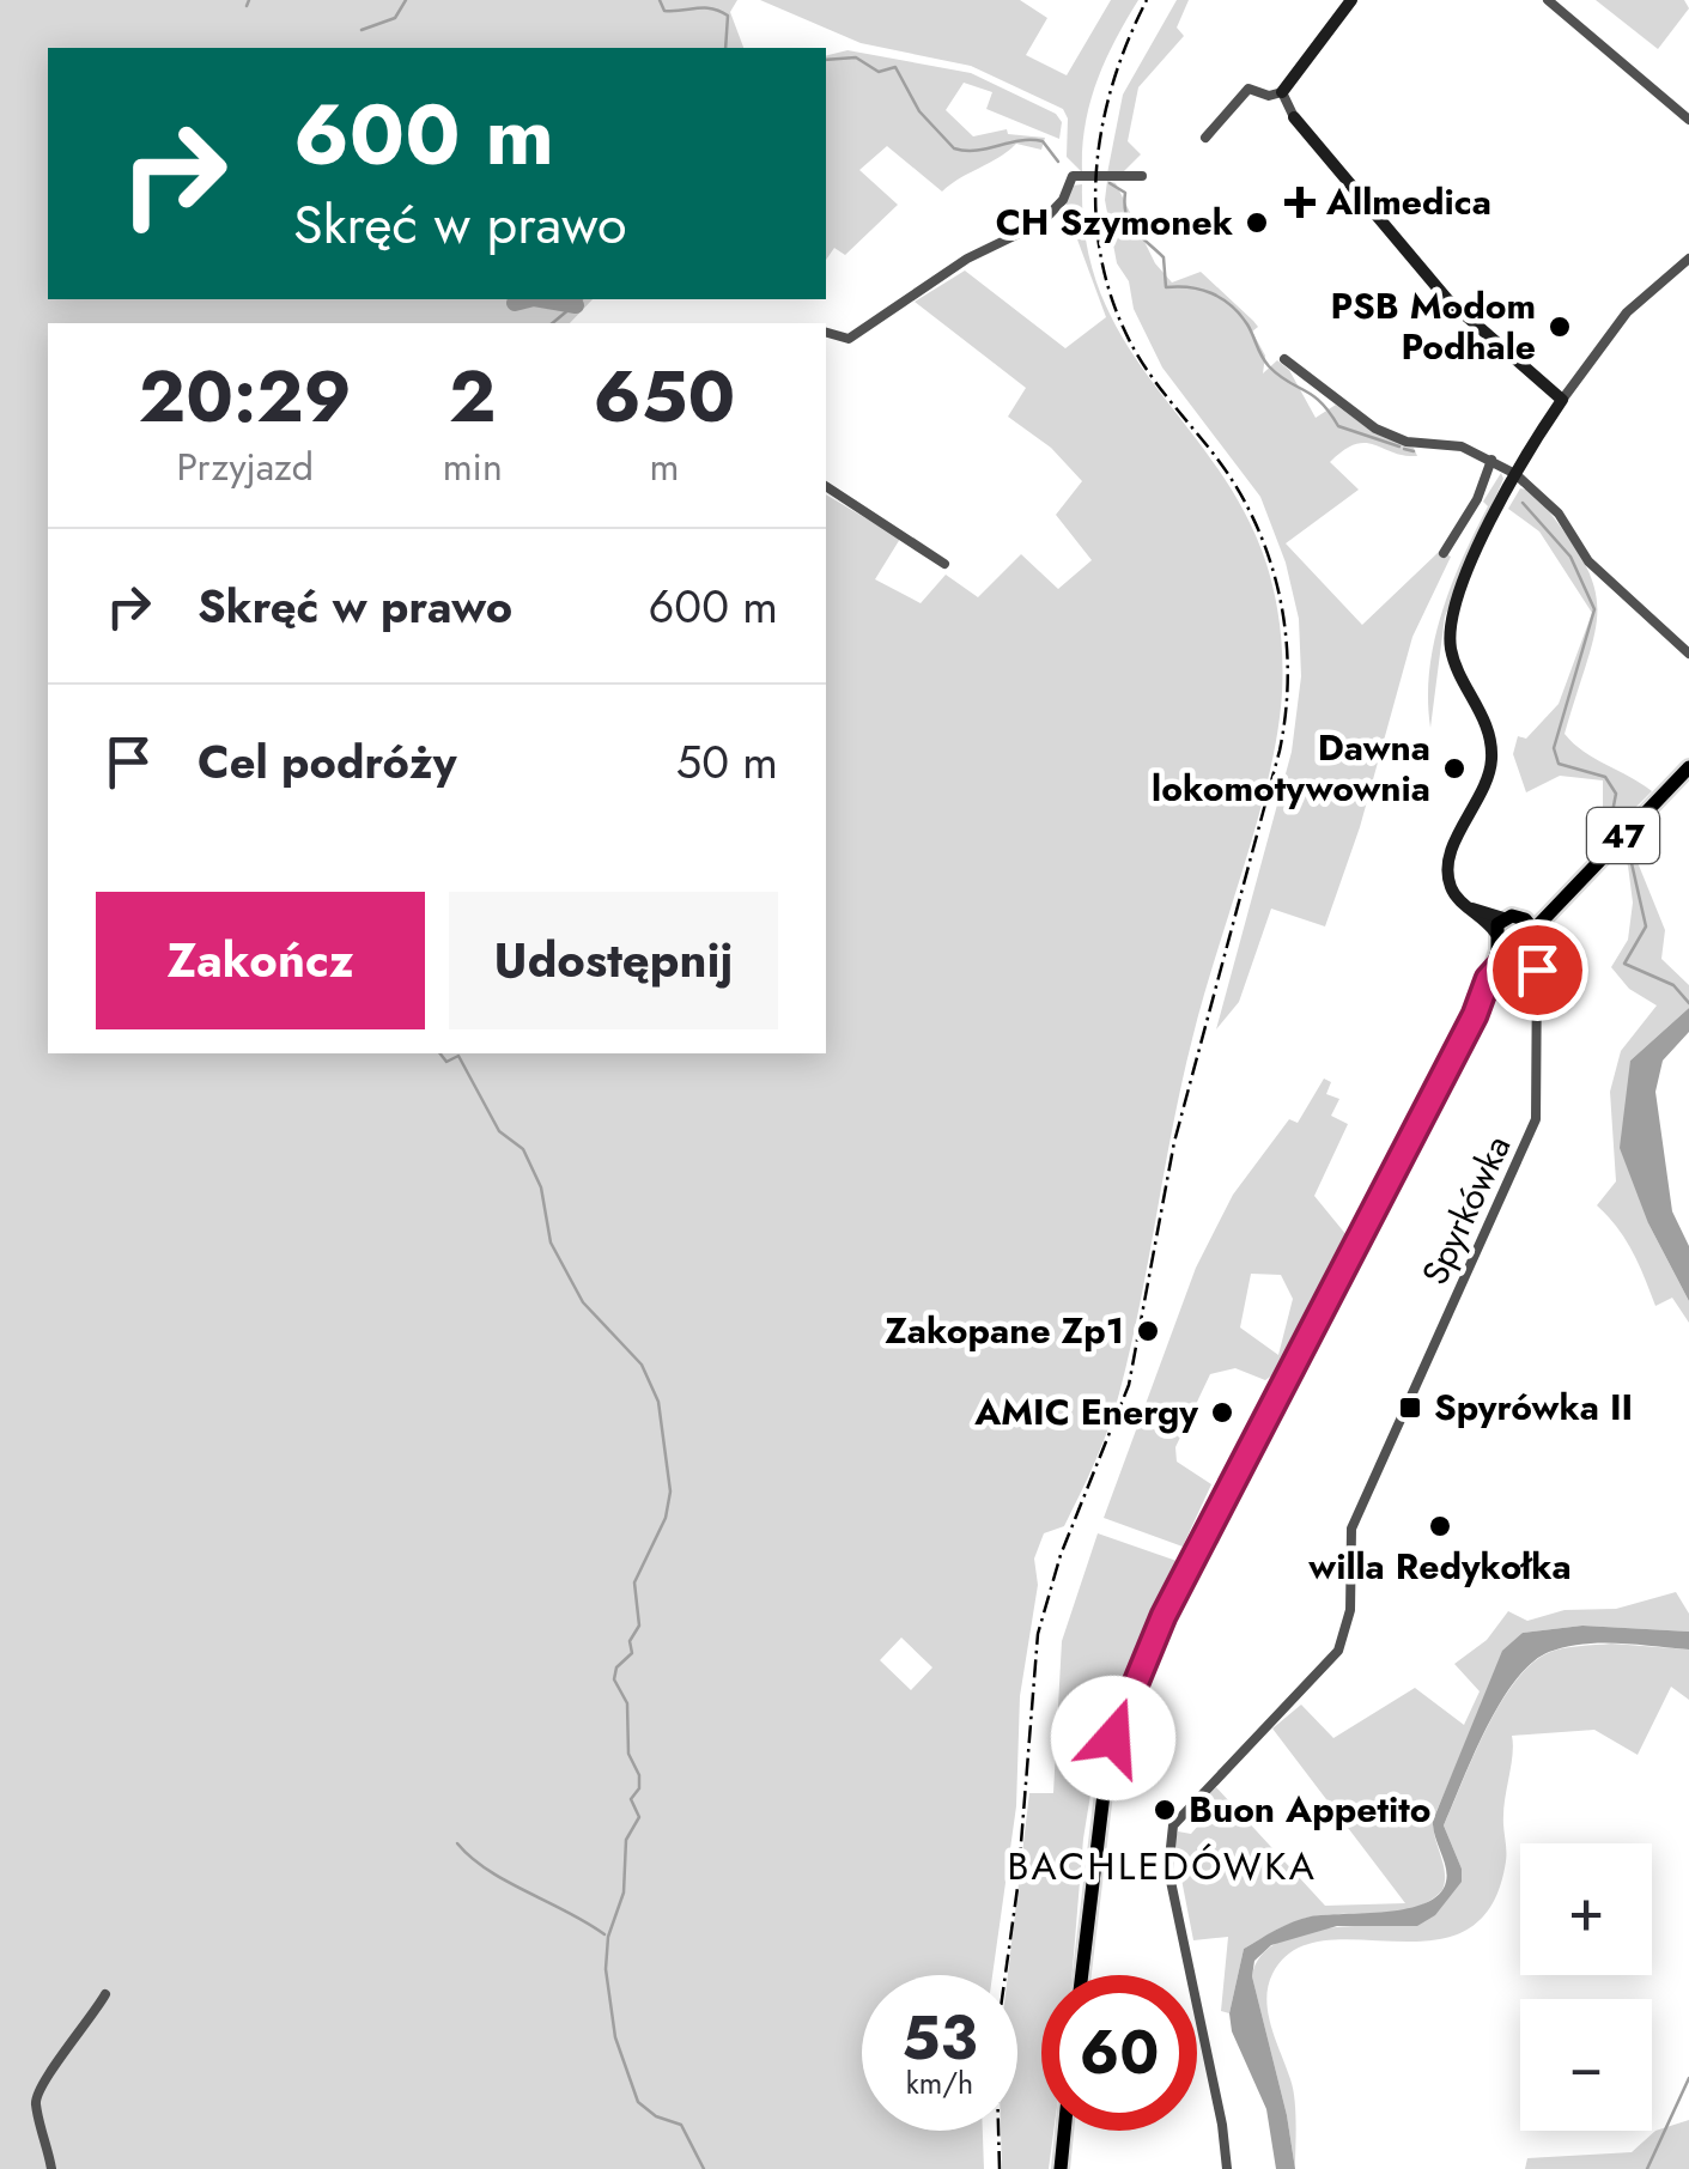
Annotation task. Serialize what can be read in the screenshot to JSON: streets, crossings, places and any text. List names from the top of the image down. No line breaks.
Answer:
{"streets":{"main road":["47"],"street":["Spyrkówka"]},"crossings":[["47","Spyrkówka"]],"districts":["BACHLEDÓWKA"],"places":{"health":["Allmedica"],"other":["CH Szymonek","PSB Modom Podhale","Dawna lokomotywownia","Zakopane Zp1","AMIC Energy","willa Redykołka","Buon Appetito"],"transit":["Spyrówka II"]},"page":{"turn":["600 m","Skręć w prawo"],"eta":["20:29","Przyjazd","2","min","650","m"],"list":[{"name":"Skręć w prawo","value":"600 m"},{"name":"Cel podróży","value":"50 m"}],"buttons":["Zakończ","Udostępnij"],"map_buttons":["+","−"],"speed":"53 km/h","limit":"60"}}
